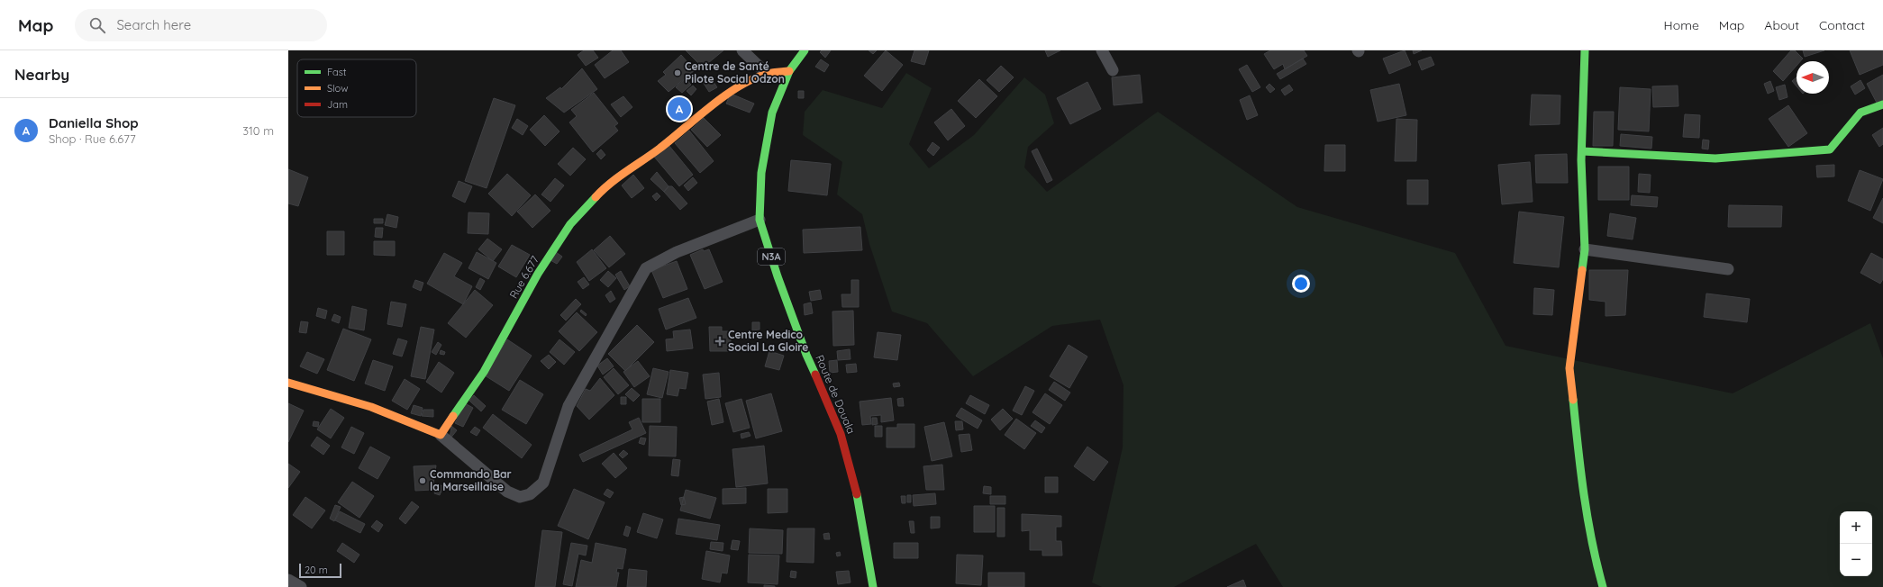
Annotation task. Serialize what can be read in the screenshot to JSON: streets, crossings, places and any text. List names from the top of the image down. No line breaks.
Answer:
{"streets":{"main road":["N3A","Rue 6.677","Route de Douala"]},"crossings":[["Rue 6.677","Route de Douala"]],"places":{"other":["Centre de Santé Pilote Social Odzon","Commando Bar la Marseillaise"],"health":["Centre Medico Social La Gloire"]},"legend":["Fast","Slow","Jam"],"scale_bar":"20 m","north":"left","page":{"header":"Map","search":"Search here","nav":["Home","Map","About","Contact"],"heading":"Nearby","pins":"A","list":[{"mark":"A","name":"Daniella Shop","note":"Shop · Rue 6.677","value":"310 m"}],"map_buttons":["+","−"],"scale":"20 m"}}
